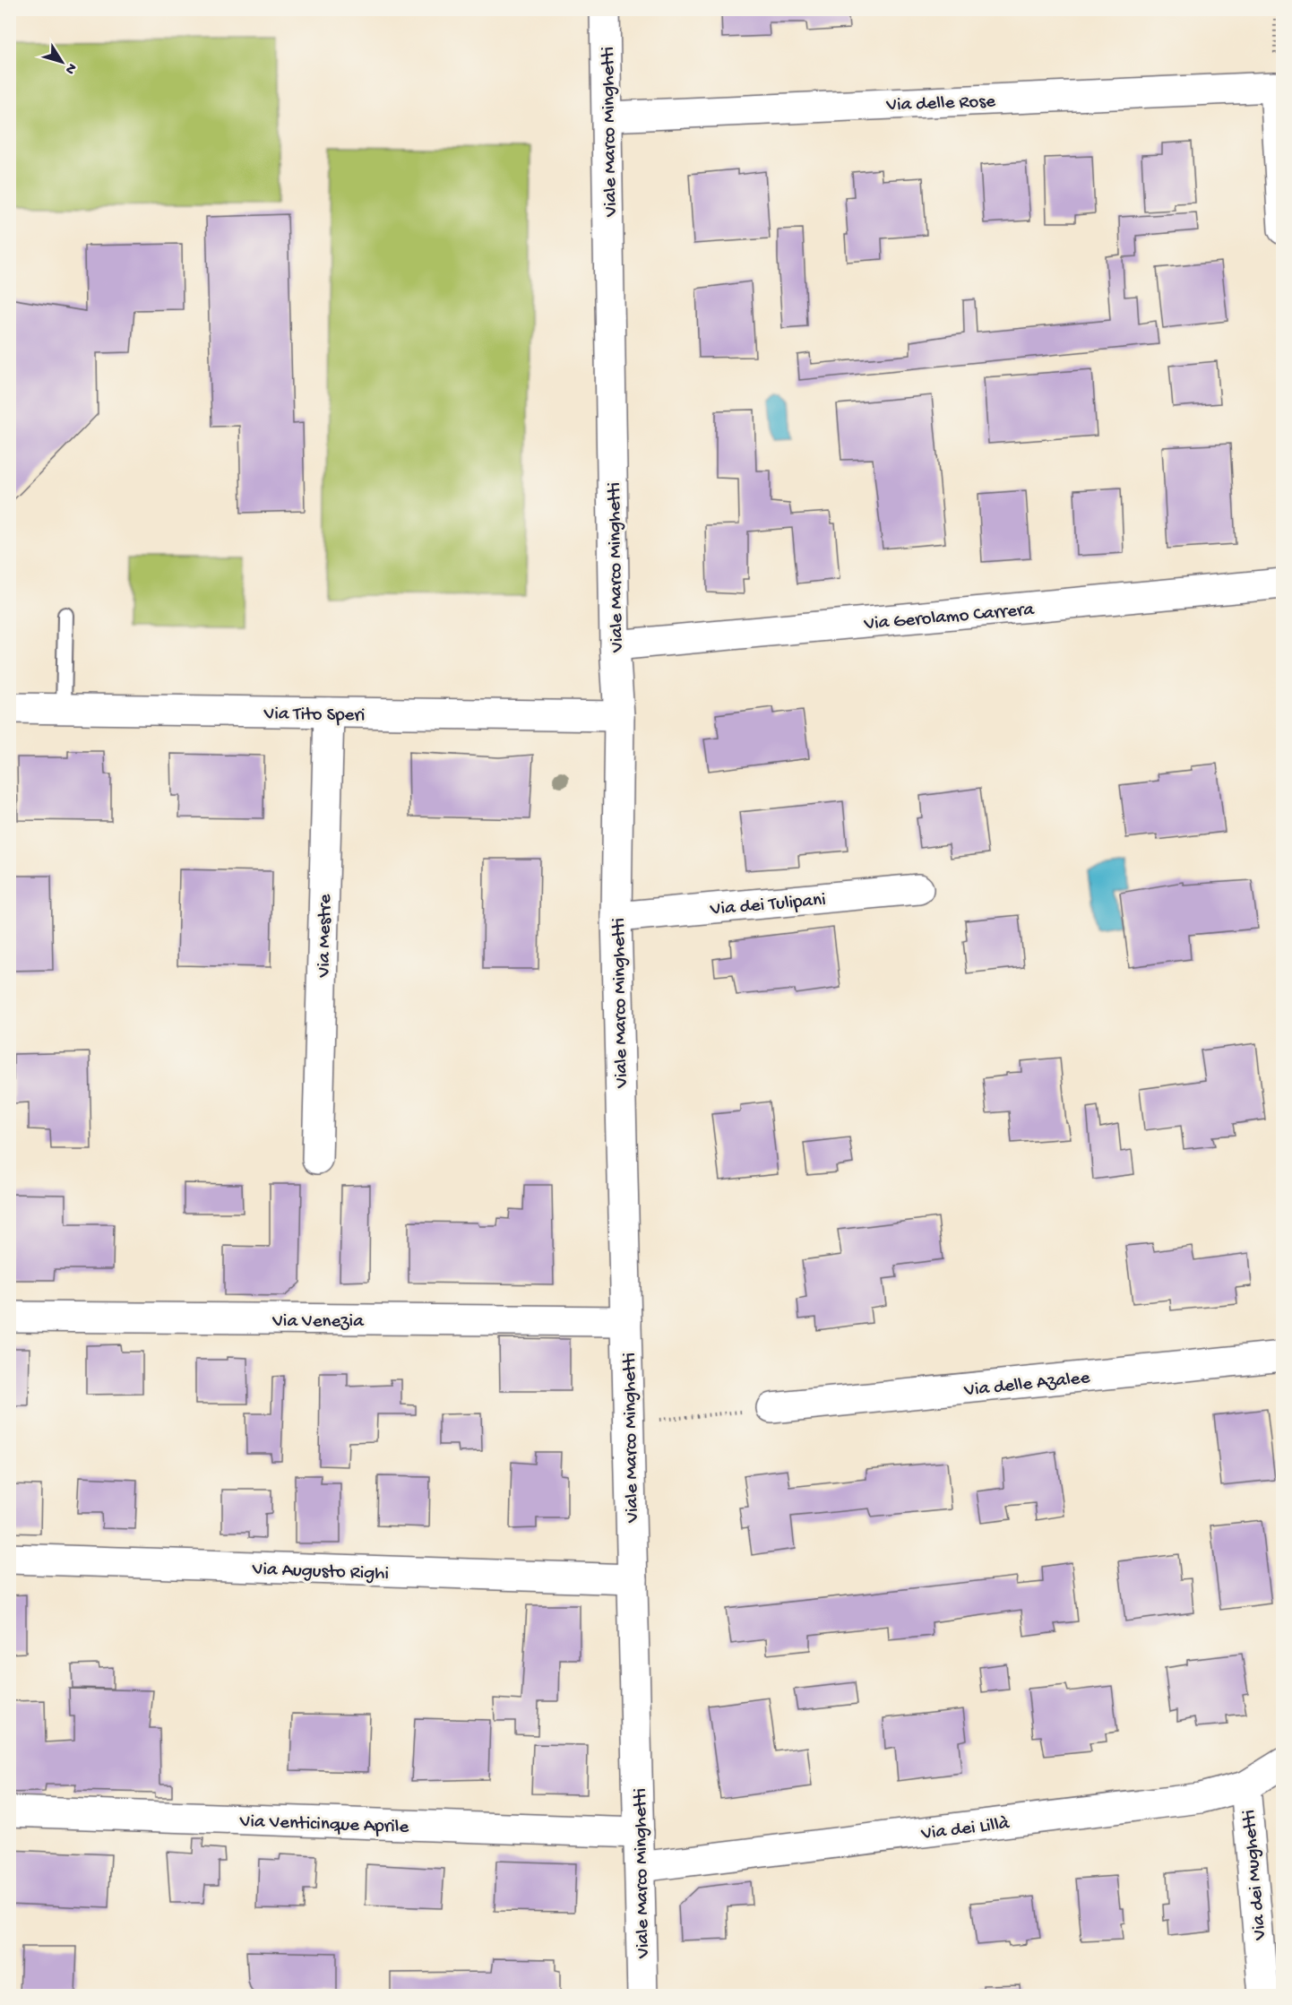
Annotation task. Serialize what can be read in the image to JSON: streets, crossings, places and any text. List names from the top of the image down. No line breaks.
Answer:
{"streets":{"street":["Via delle Rose","Viale Marco Minghetti","Via Gerolamo Carrera","Via Tito Speri","Via dei Tulipani","Via Mestre","Via Venezia","Via delle Azalee","Via Augusto Righi","Via Venticinque Aprile","Via dei Lillà","Via dei Mughetti"]},"crossings":[["Via delle Rose","Viale Marco Minghetti"],["Viale Marco Minghetti","Via Gerolamo Carrera"],["Viale Marco Minghetti","Via Tito Speri"],["Viale Marco Minghetti","Via dei Tulipani"],["Viale Marco Minghetti","Via Venezia"],["Viale Marco Minghetti","Via Augusto Righi"],["Viale Marco Minghetti","Via Venticinque Aprile"],["Viale Marco Minghetti","Via dei Lillà"],["Via Tito Speri","Via Mestre"],["Via dei Lillà","Via dei Mughetti"]],"north":"bottom right"}
